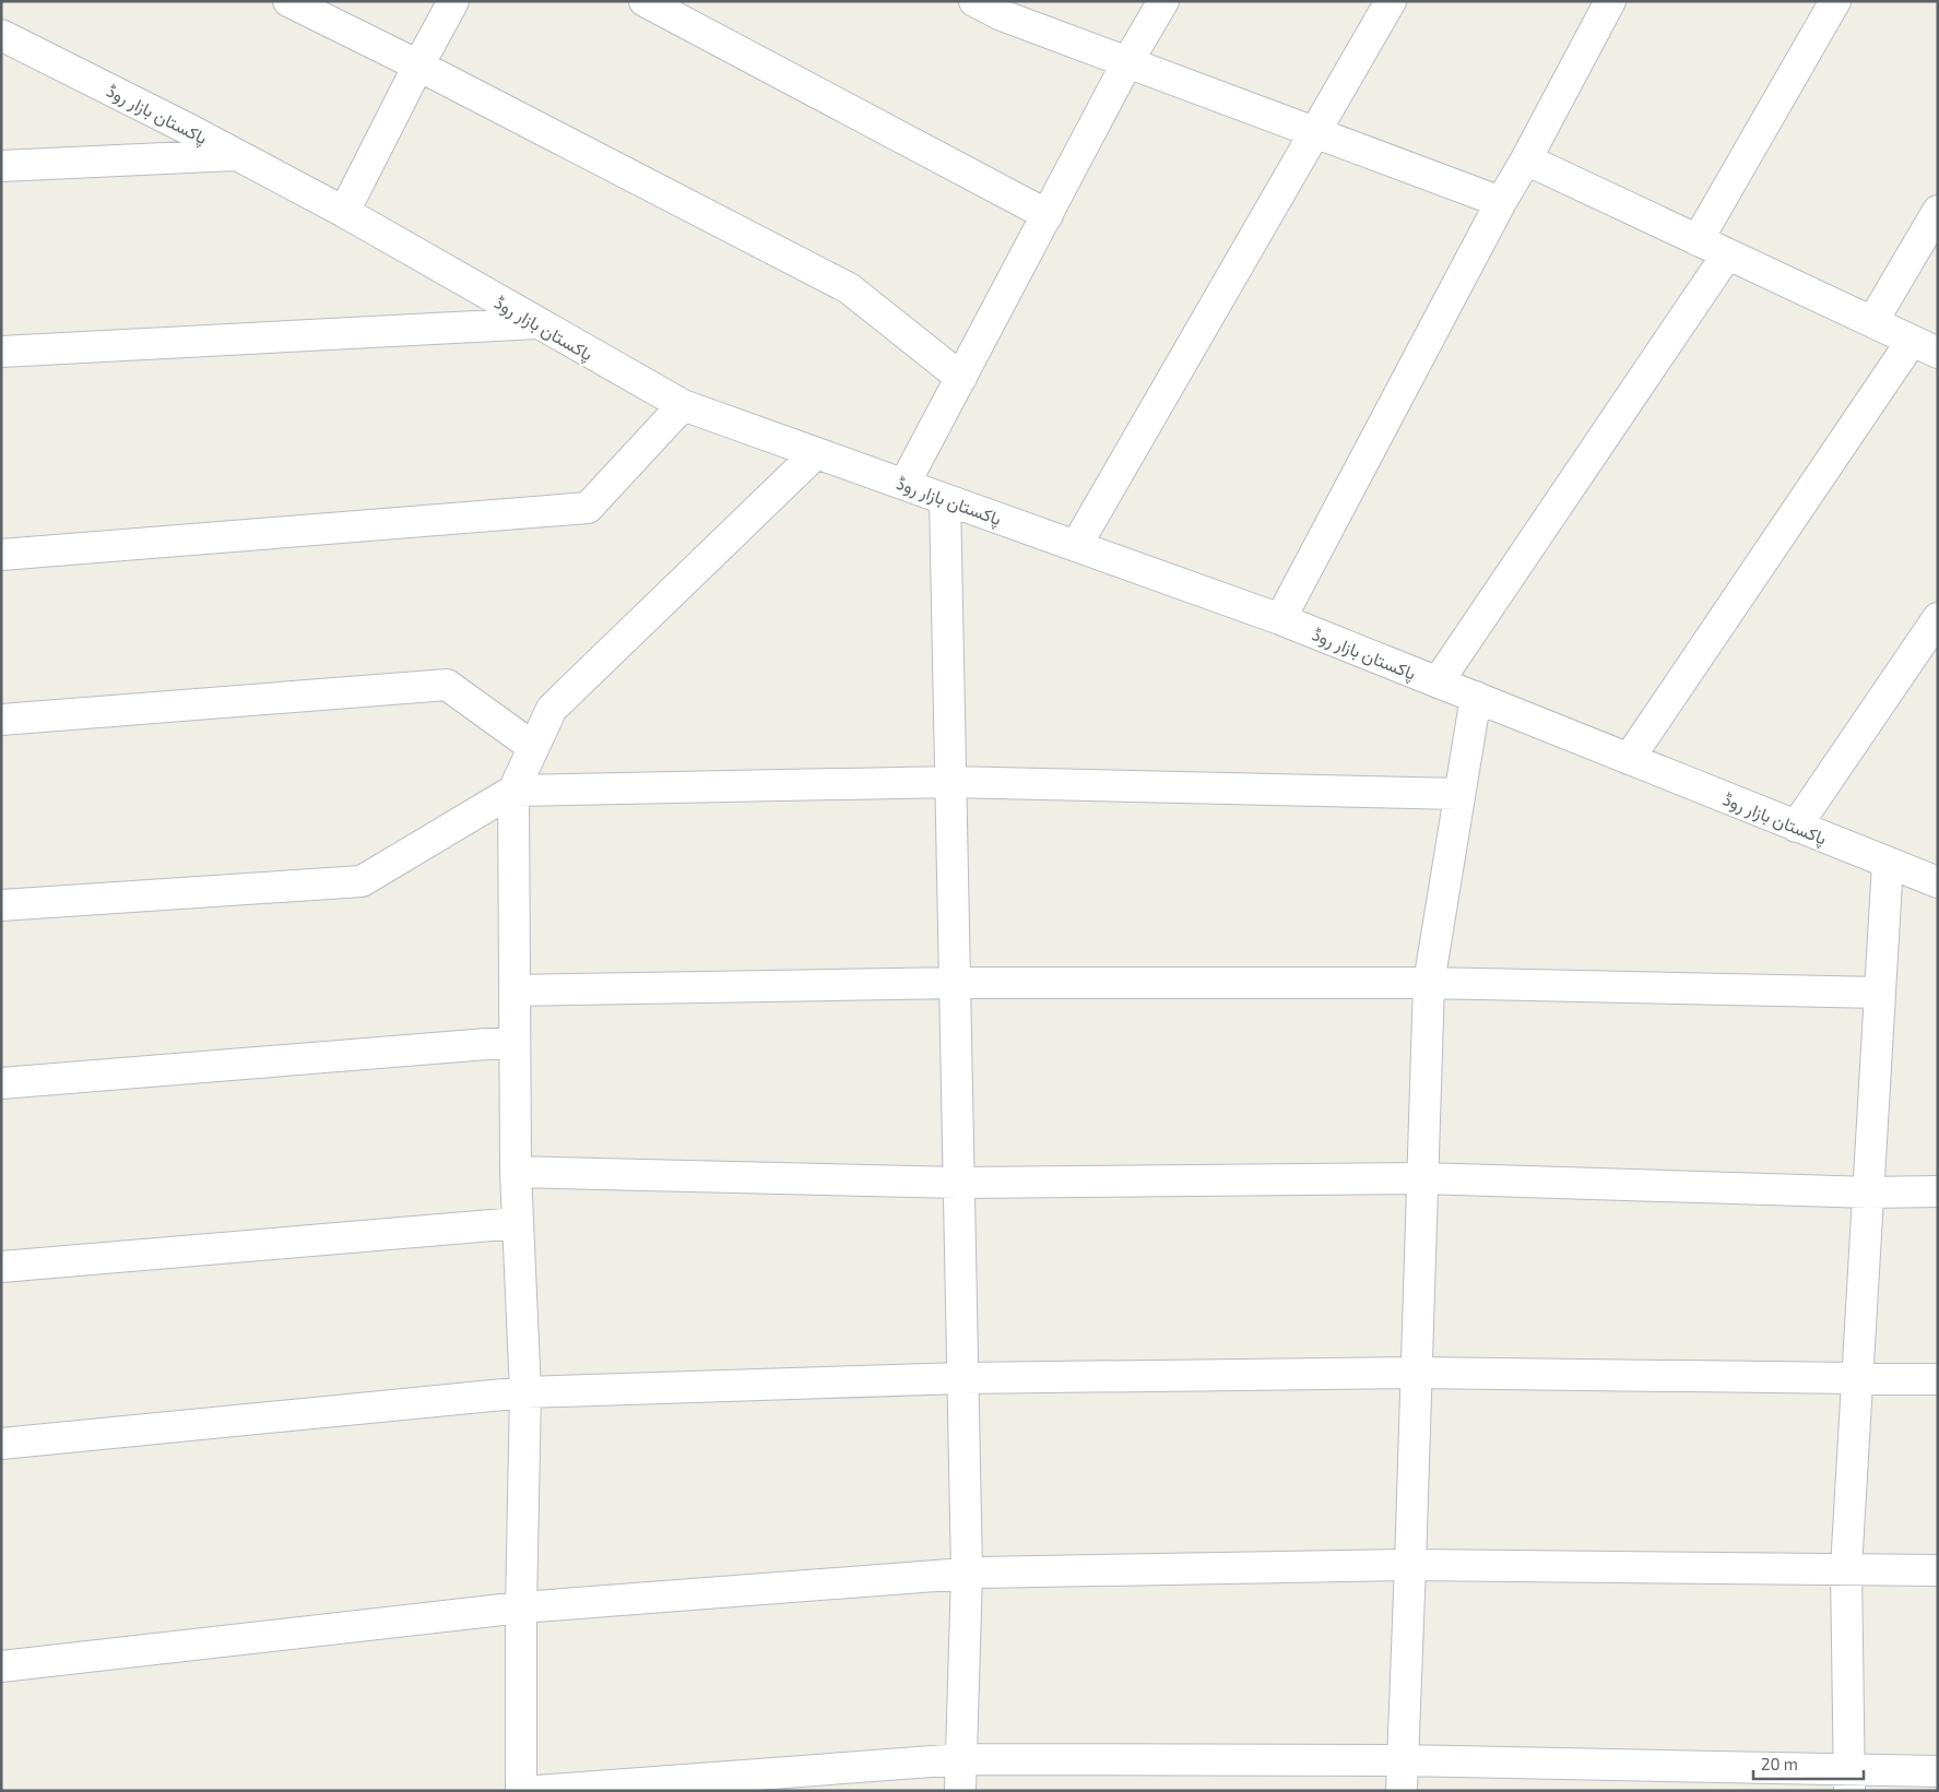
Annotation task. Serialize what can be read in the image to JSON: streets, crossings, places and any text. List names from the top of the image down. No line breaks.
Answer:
{"streets":{"street":["پاکستان بازار روڈ"]},"scale_bar":"20 m"}
